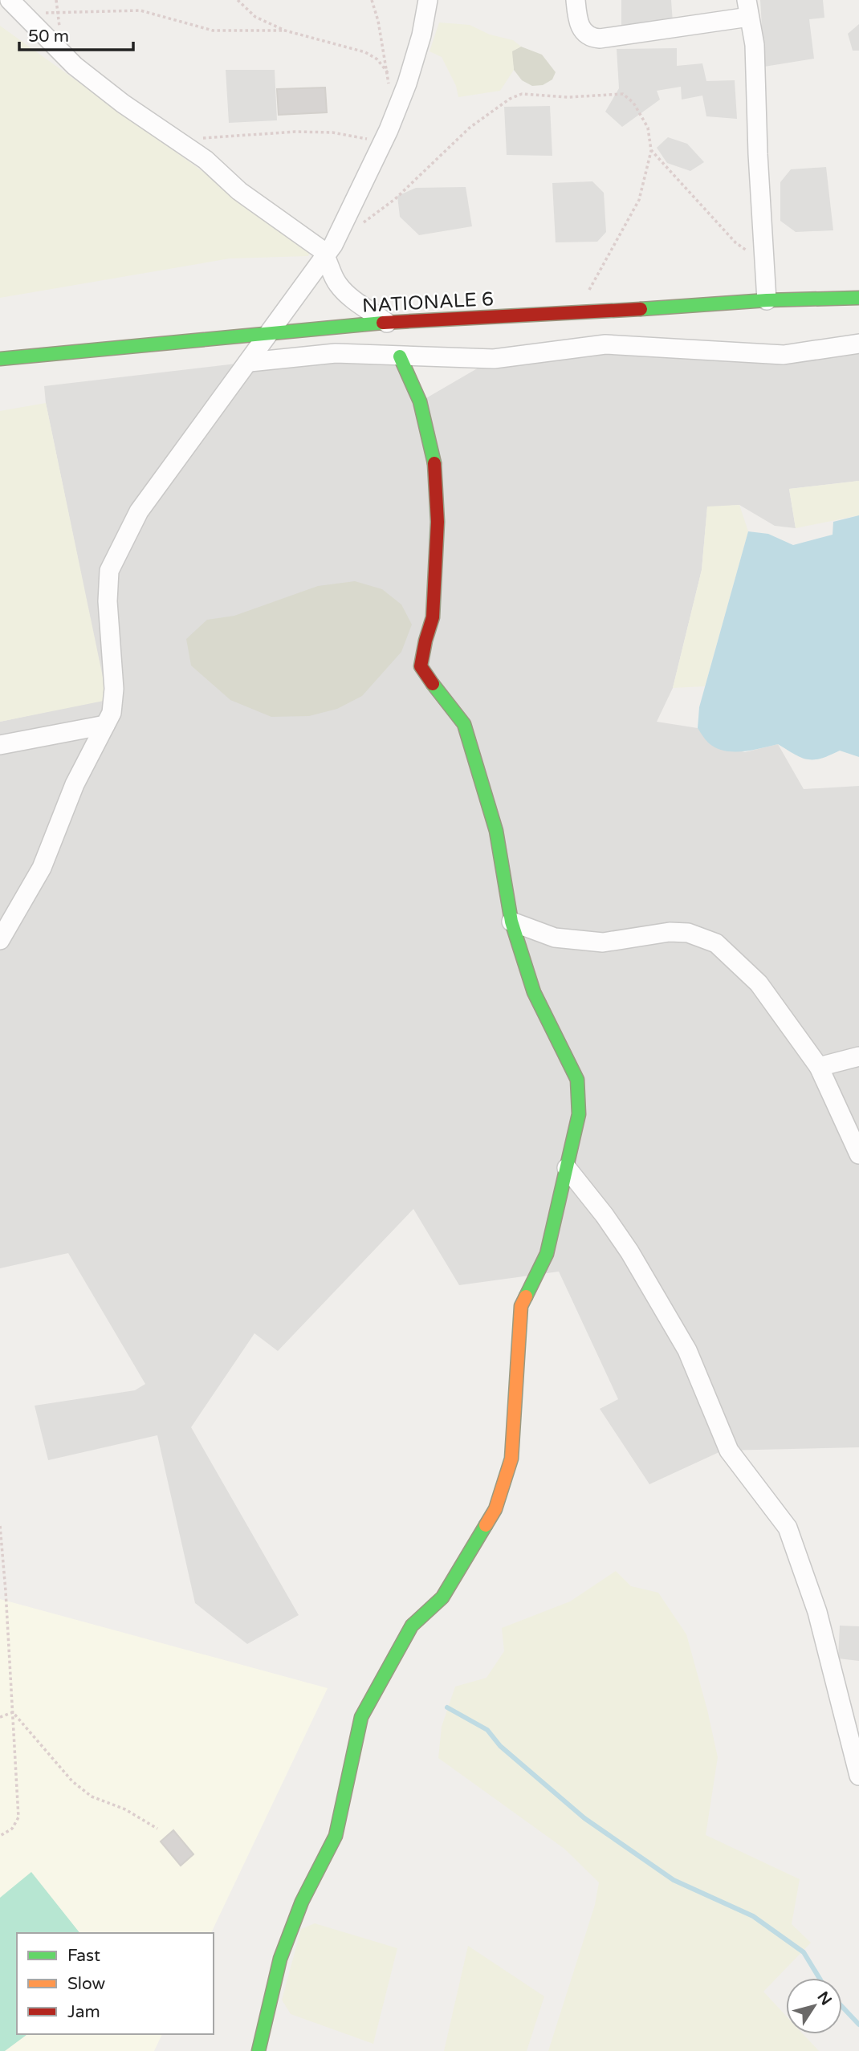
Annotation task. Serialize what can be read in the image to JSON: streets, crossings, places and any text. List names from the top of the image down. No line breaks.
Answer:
{"streets":{"street":["NATIONALE 6"]},"legend":["Fast","Slow","Jam"],"scale_bar":"50 m","north":"top right"}
